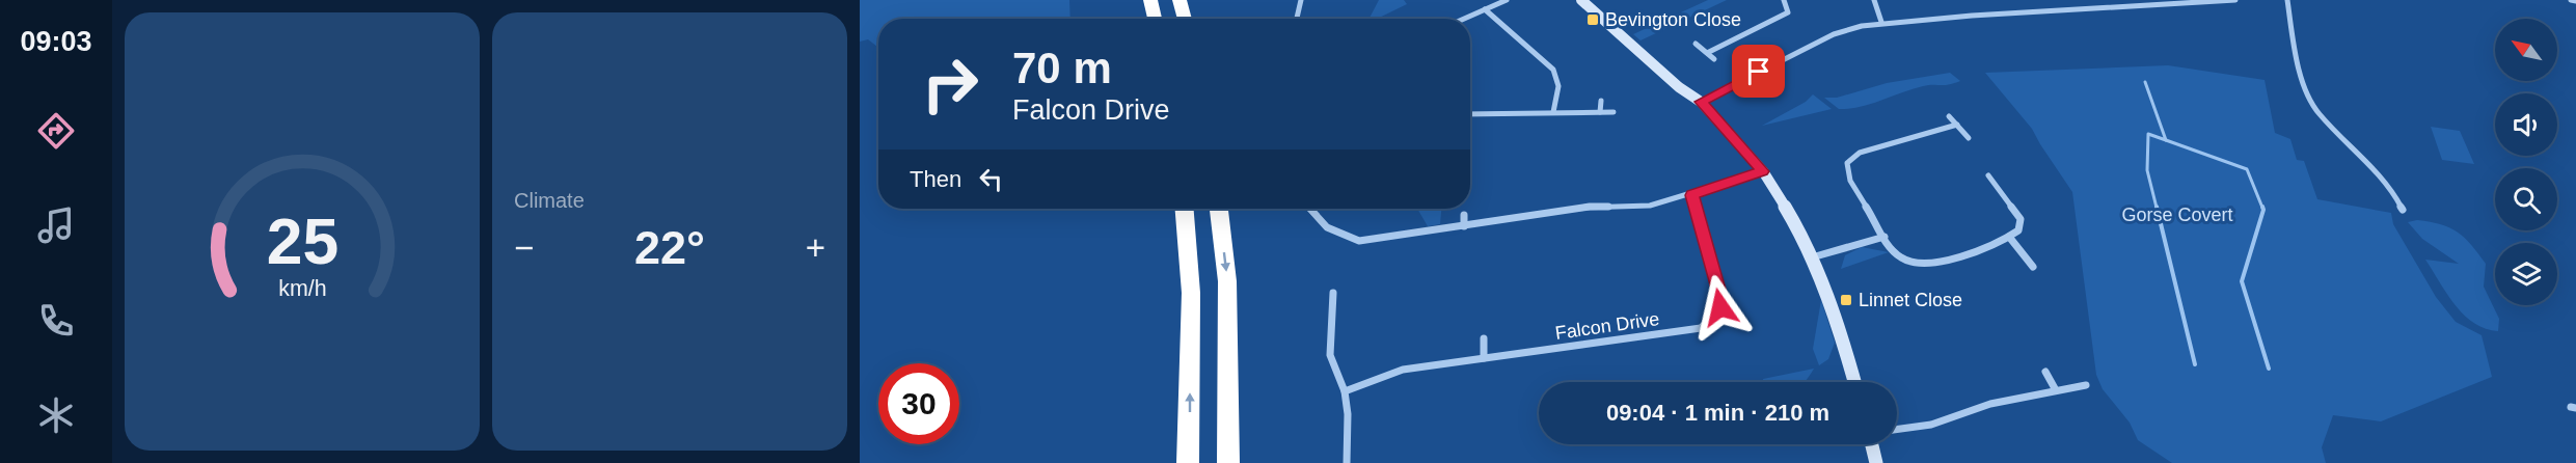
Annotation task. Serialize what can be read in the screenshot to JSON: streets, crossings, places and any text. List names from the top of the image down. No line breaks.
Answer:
{"streets":{"street":["Falcon Drive"]},"parks":["Gorse Covert"],"places":{"transit":["Bevington Close","Linnet Close"]},"north":"top left","page":{"tabs":"09:03","tile":"Climate","turn":["70 m","Falcon Drive"],"then":"Then","heat":["−","22°","+"],"limit":"30","trip":"09:04 · 1 min · 210 m","gauge":["25","km/h"]}}
